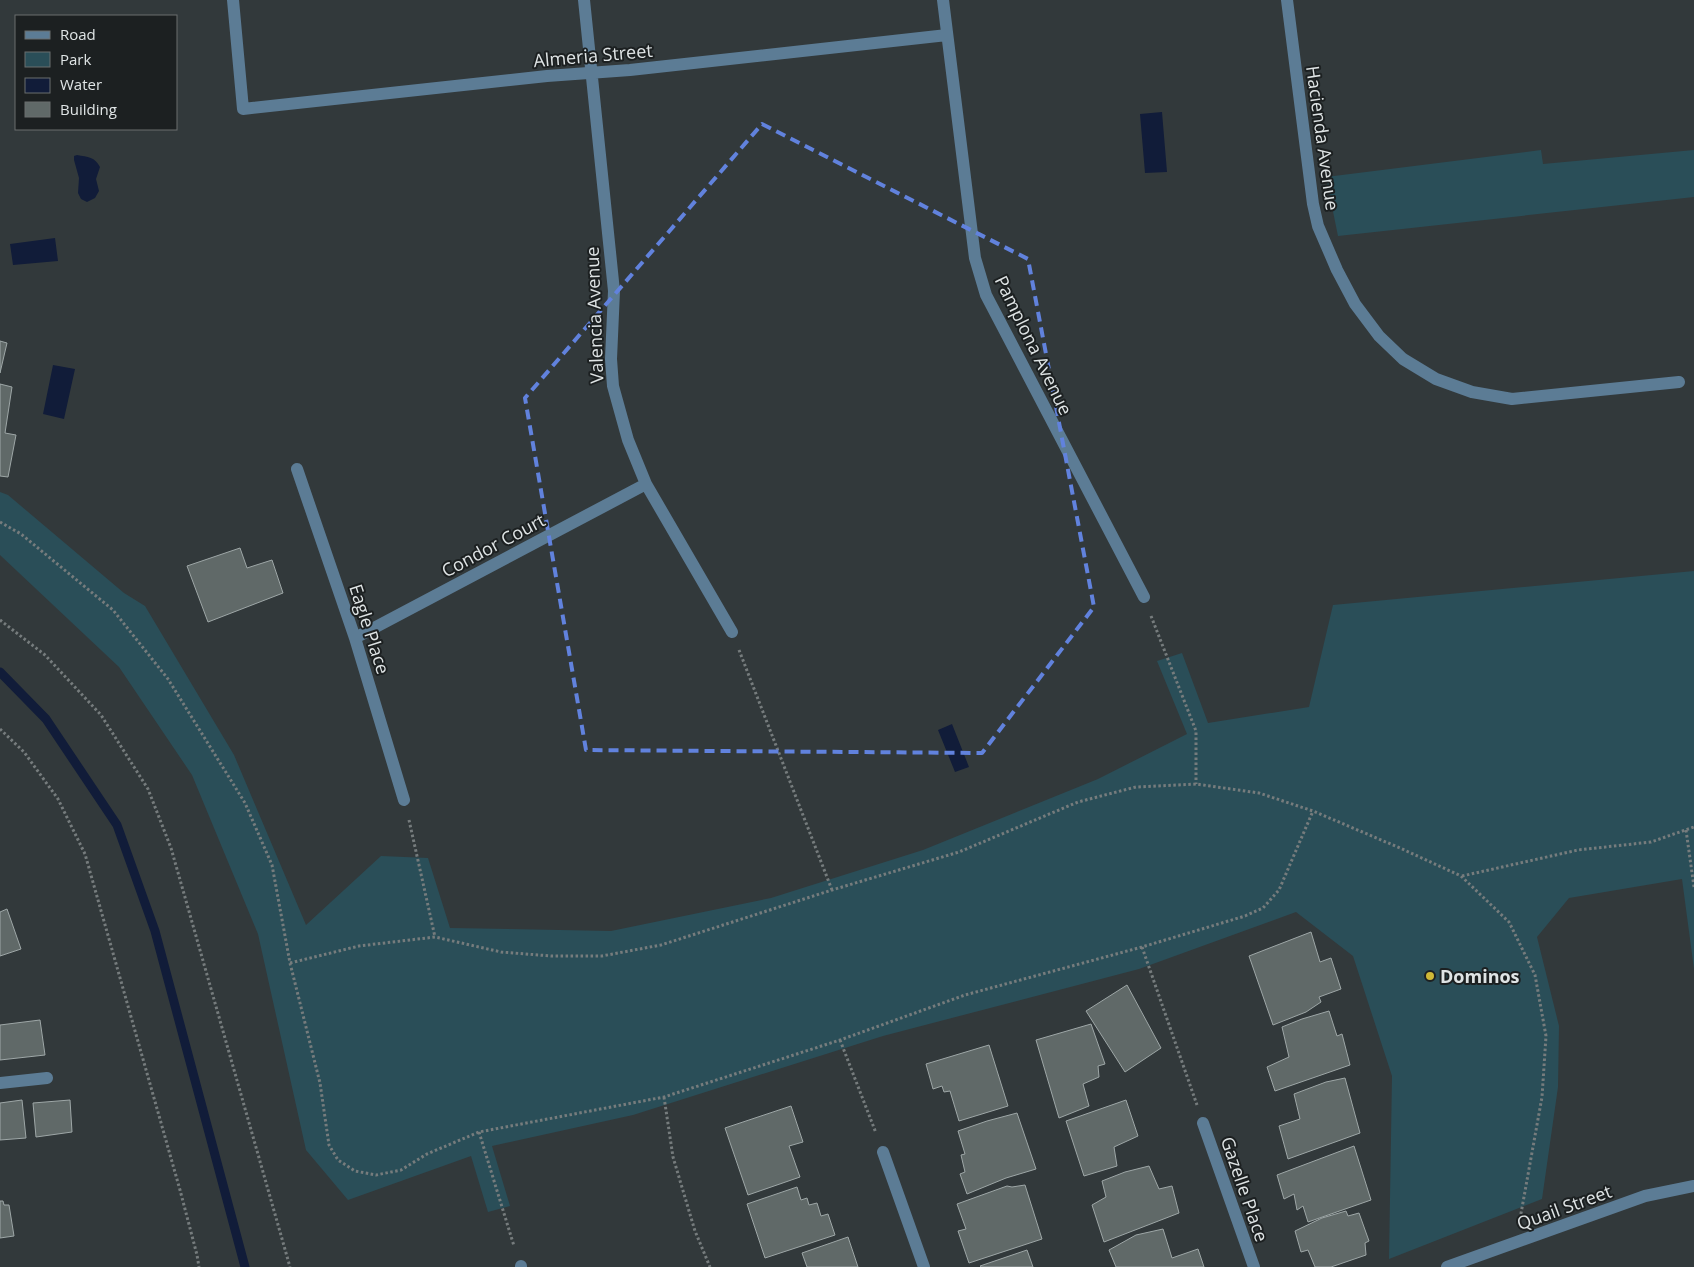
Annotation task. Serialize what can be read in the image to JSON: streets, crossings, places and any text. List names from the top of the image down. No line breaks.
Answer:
{"streets":{"street":["Almeria Street","Hacienda Avenue","Valencia Avenue","Pamplona Avenue","Condor Court","Eagle Place","Gazelle Place","Quail Street"]},"crossings":[["Almeria Street","Valencia Avenue"],["Almeria Street","Pamplona Avenue"],["Valencia Avenue","Condor Court"],["Condor Court","Eagle Place"]],"places":["Dominos"],"legend":["Road","Park","Water","Building"]}
